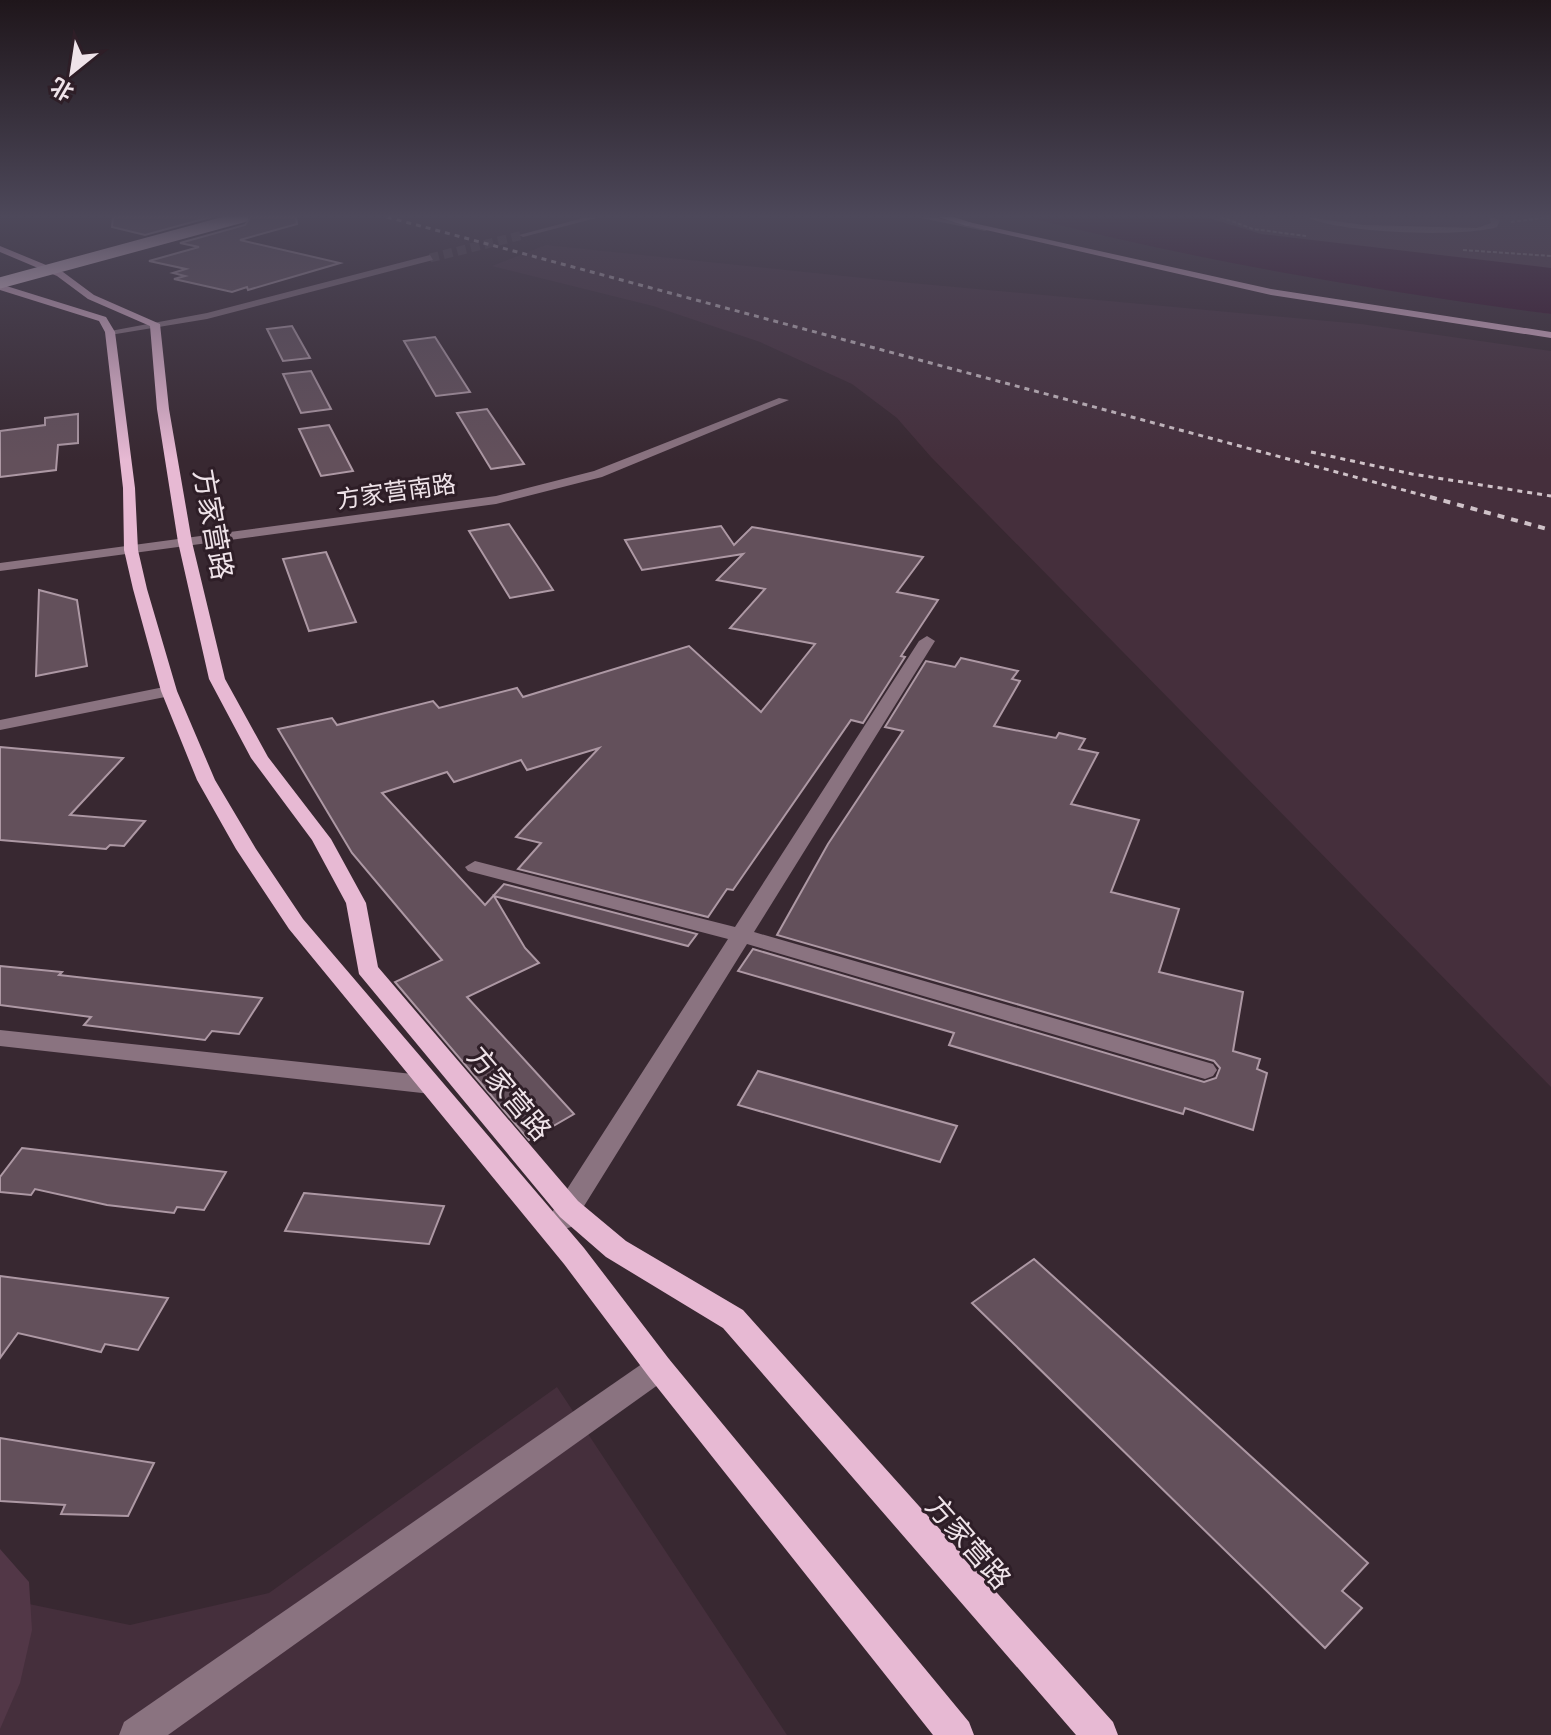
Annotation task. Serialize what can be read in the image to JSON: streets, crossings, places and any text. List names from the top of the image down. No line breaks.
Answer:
{"streets":{"main road":["方家营路"],"street":["方家营南路"]},"crossings":[["方家营南路","方家营路"]],"north":"bottom left"}
